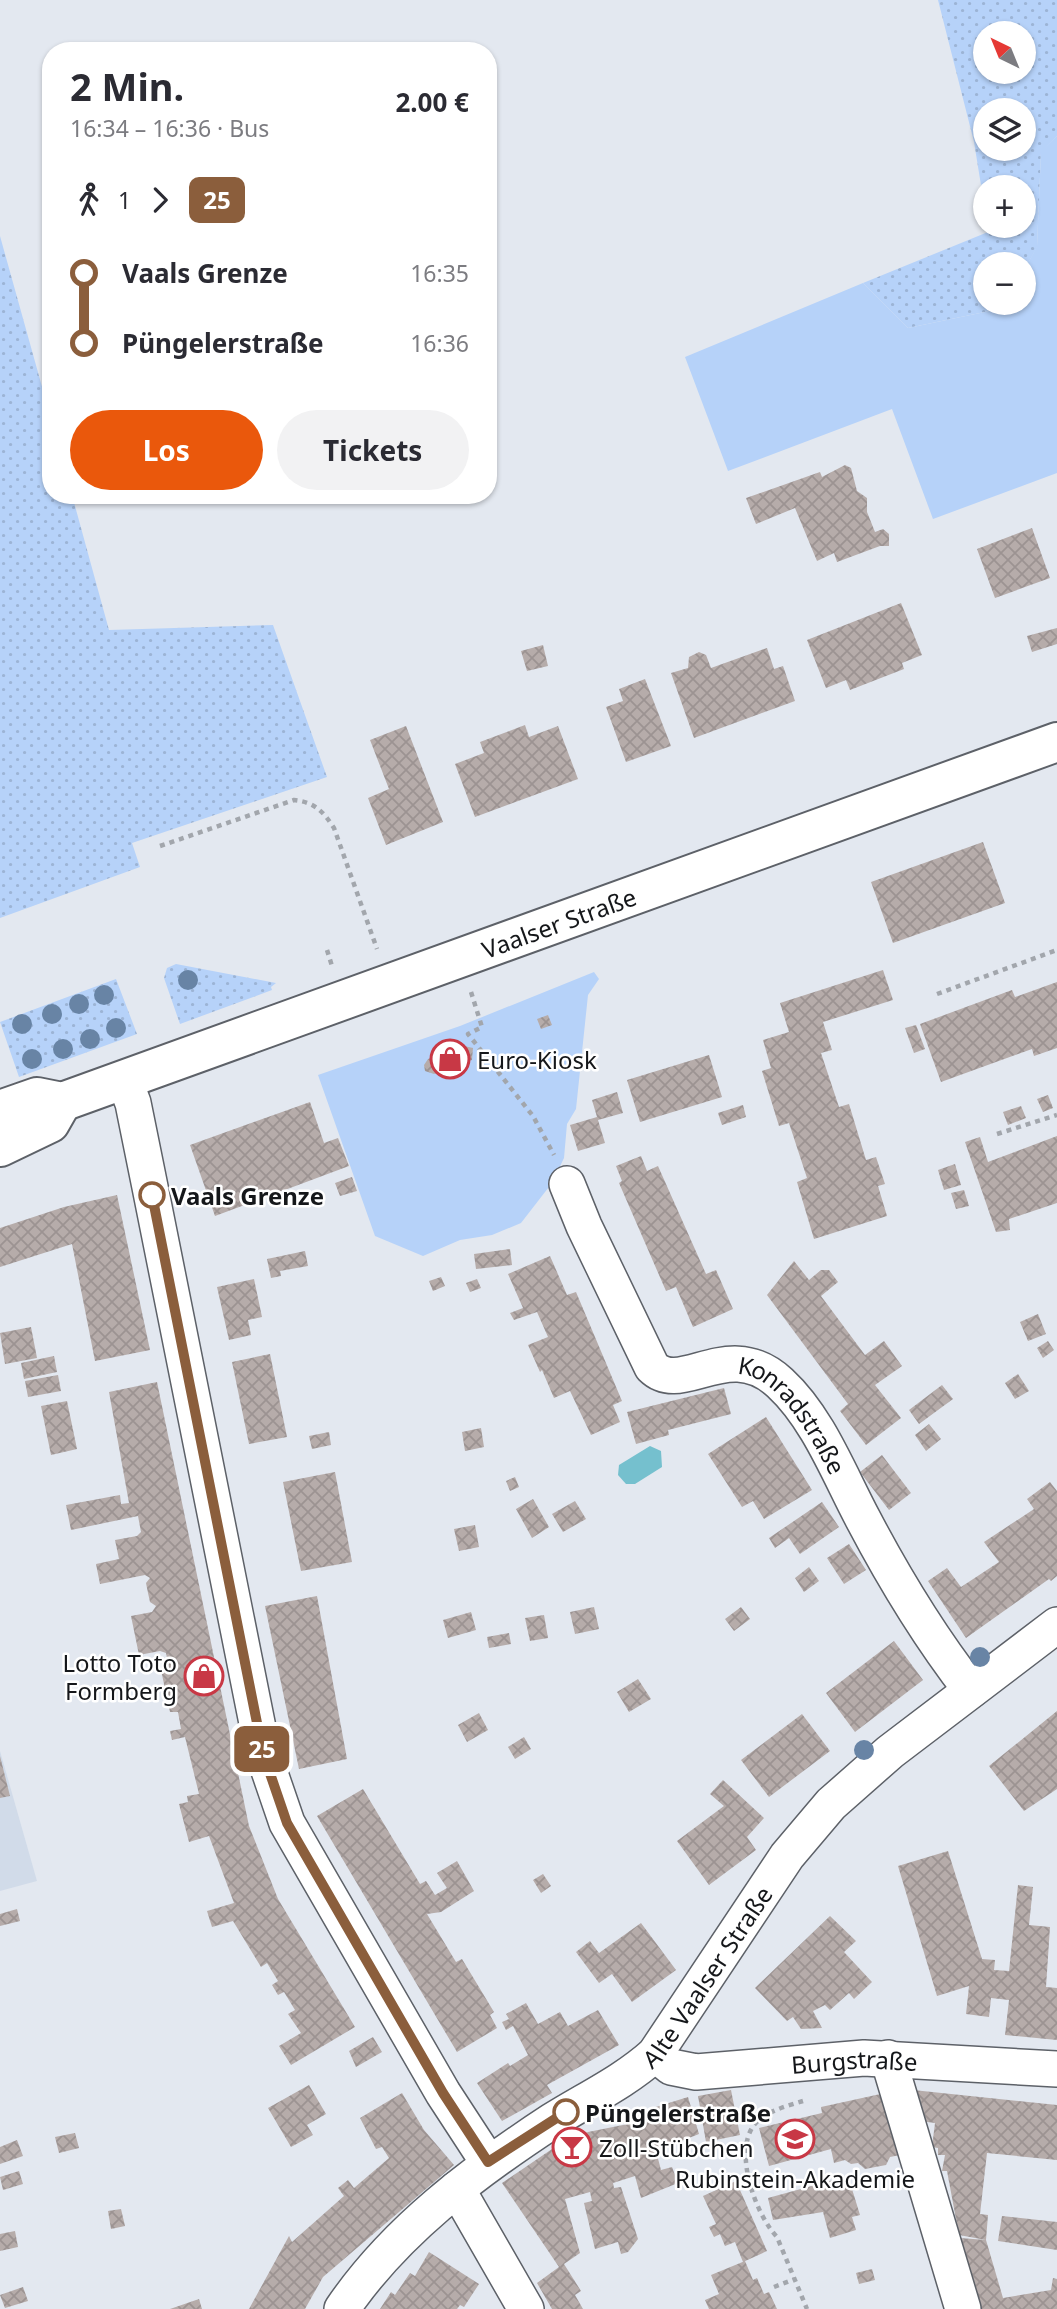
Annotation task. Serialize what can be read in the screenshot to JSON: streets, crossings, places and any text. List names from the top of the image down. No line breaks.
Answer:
{"streets":{"main road":["Vaalser Straße"],"street":["Konradstraße","Alte Vaalser Straße","Burgstraße"]},"crossings":[["Konradstraße","Alte Vaalser Straße"],["Alte Vaalser Straße","Burgstraße"]],"places":{"shop":["Euro-Kiosk","Lotto Toto Formberg"],"other":["Vaals Grenze","Püngelerstraße"],"school or university":["Rubinstein-Akademie"],"bar":["Zoll-Stübchen"]},"lines":["bus line 25"],"north":"top left","page":{"on_map":"25","map_buttons":["+","−"],"heading":["2 Min.","16:34 – 16:36 · Bus","2.00 €"],"legs":["1","25"],"list":[{"name":"Vaals Grenze","value":"16:35"},{"name":"Püngelerstraße","value":"16:36"}],"buttons":["Los","Tickets"]}}
